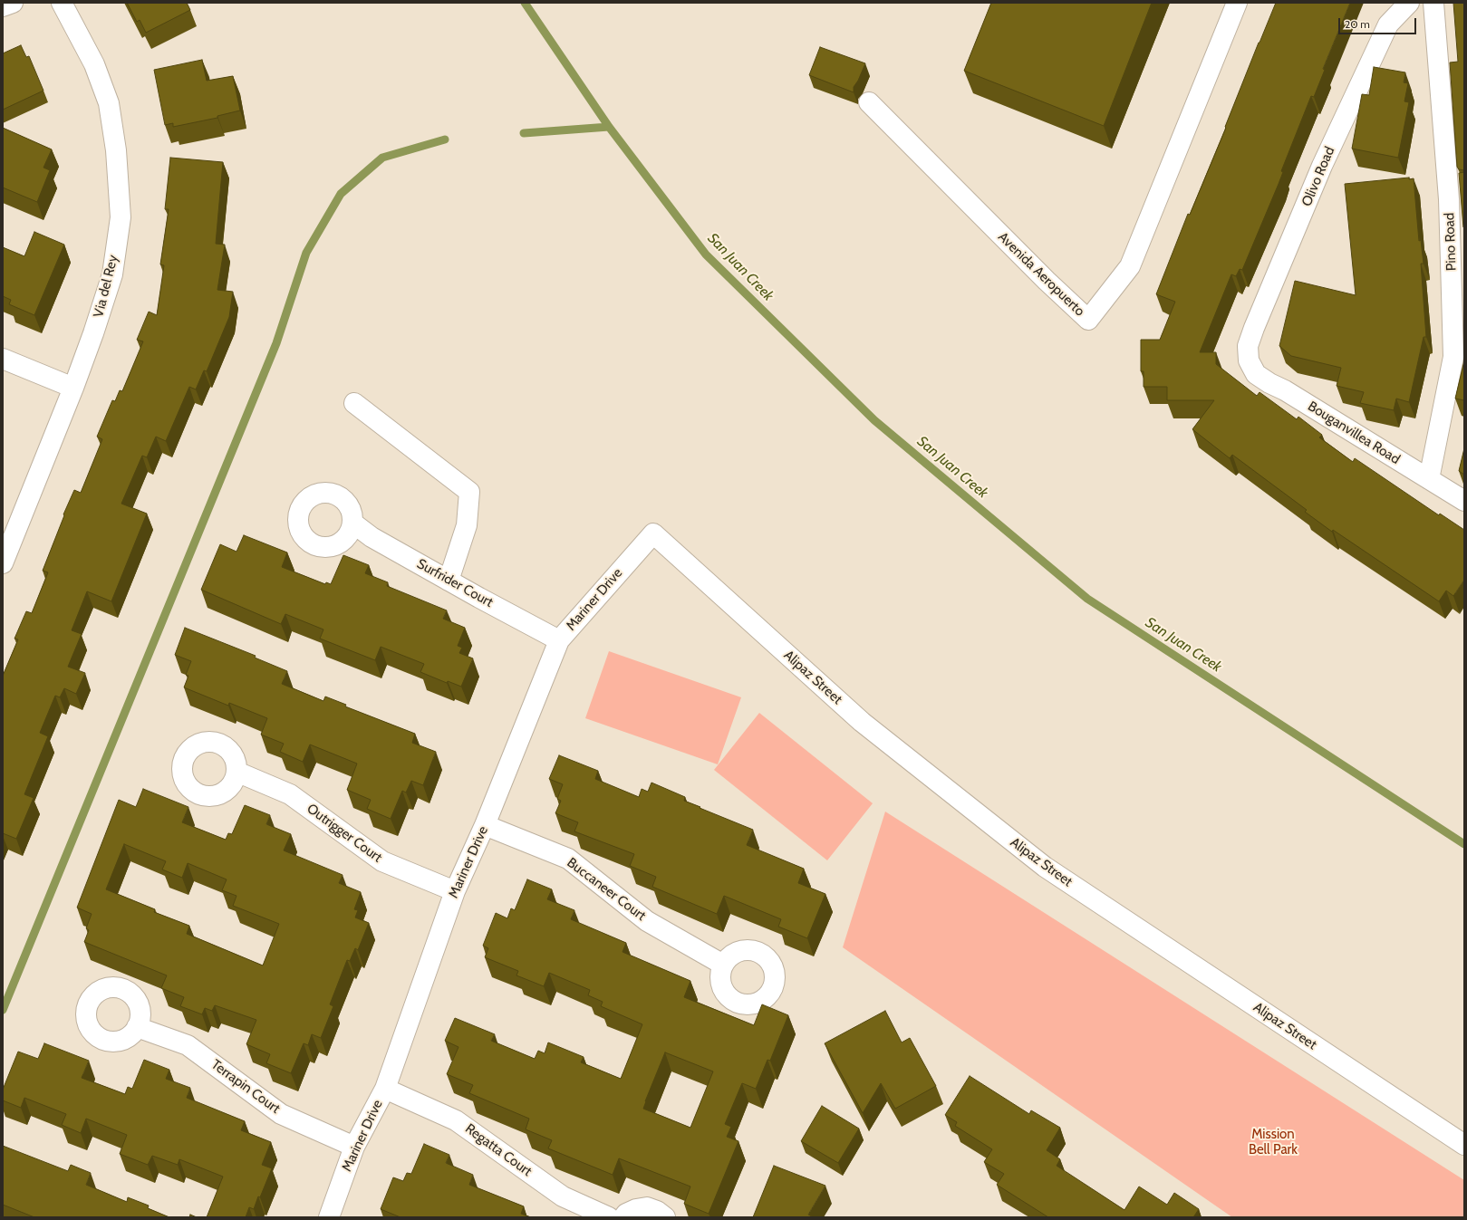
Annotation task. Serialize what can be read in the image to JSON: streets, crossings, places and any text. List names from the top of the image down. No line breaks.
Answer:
{"streets":{"street":["Olivo Road","Pino Road","Avenida Aeropuerto","Via del Rey","Bouganvillea Road","Surfrider Court","Mariner Drive","Alipaz Street","Outrigger Court","Buccaneer Court","Terrapin Court","Regatta Court"]},"crossings":[["Olivo Road","Bouganvillea Road"],["Pino Road","Bouganvillea Road"],["Surfrider Court","Mariner Drive"],["Mariner Drive","Alipaz Street"],["Mariner Drive","Outrigger Court"],["Mariner Drive","Buccaneer Court"],["Mariner Drive","Terrapin Court"],["Mariner Drive","Regatta Court"]],"water":["San Juan Creek"],"parks":["Mission Bell Park"],"scale_bar":"20 m"}
